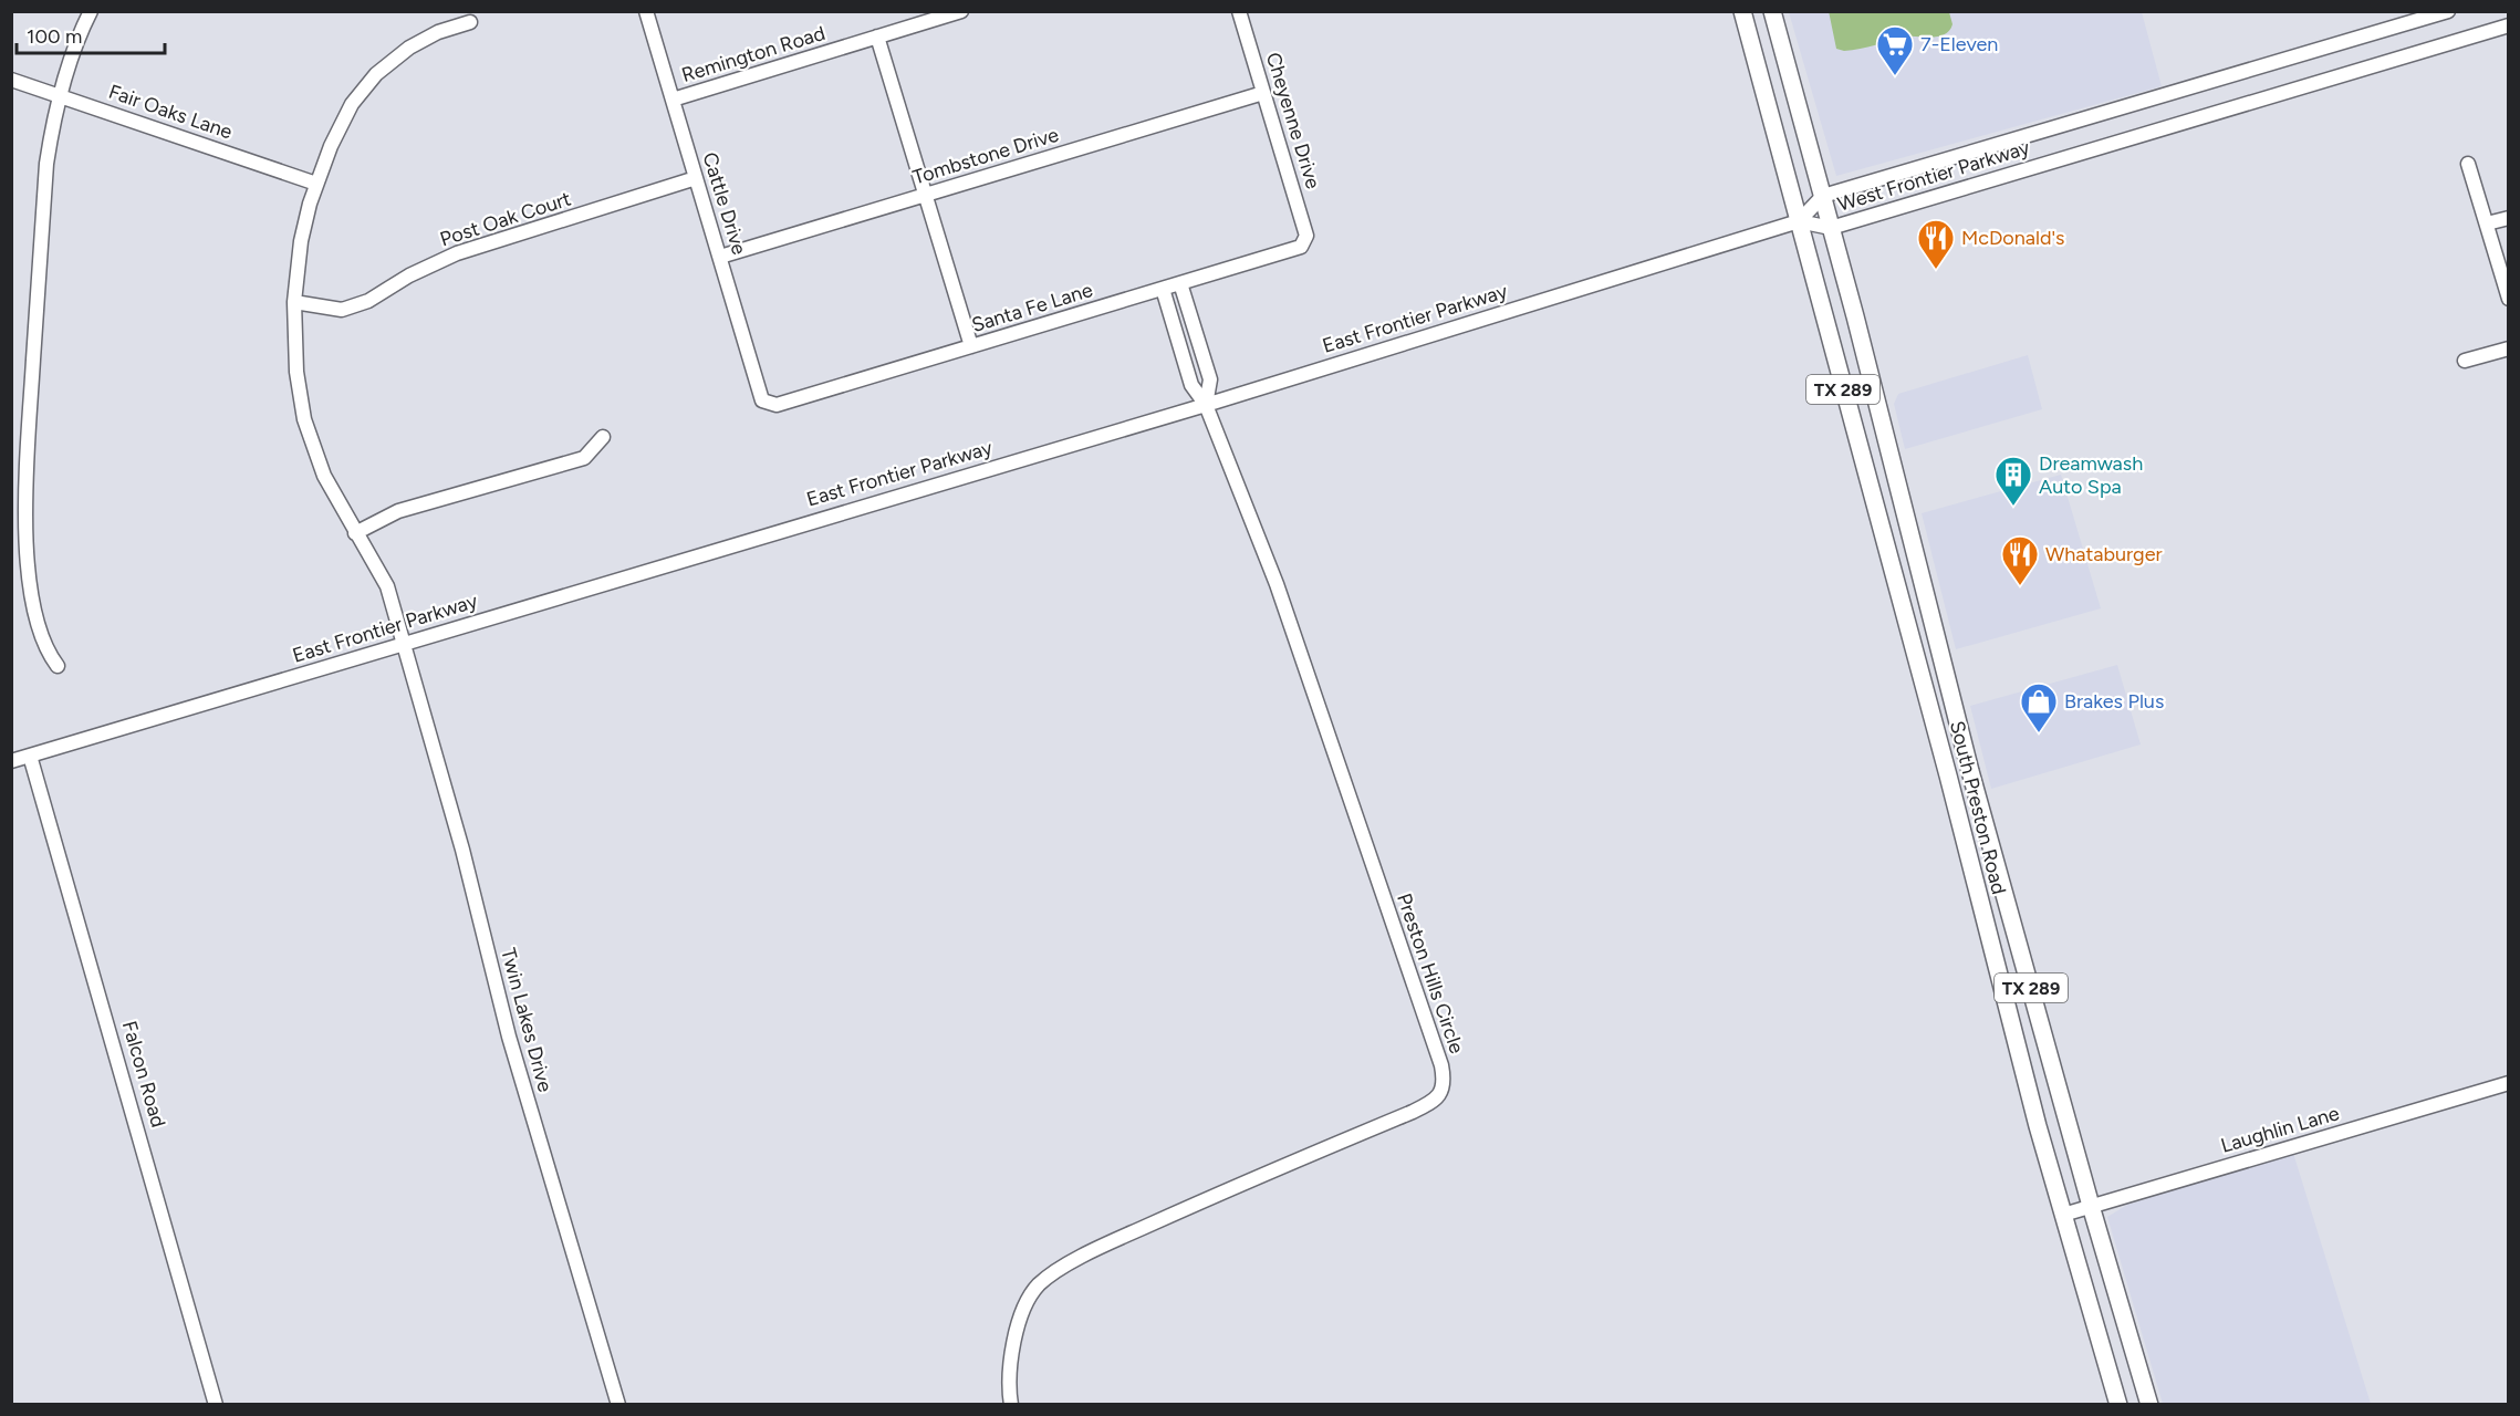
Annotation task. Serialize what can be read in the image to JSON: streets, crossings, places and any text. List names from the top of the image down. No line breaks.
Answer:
{"streets":{"main road":["TX 289","South Preston Road"],"street":["Remington Road","Fair Oaks Lane","Cheyenne Drive","Tombstone Drive","West Frontier Parkway","Cattle Drive","Post Oak Court","Santa Fe Lane","East Frontier Parkway","Preston Hills Circle","Twin Lakes Drive","Falcon Road","Laughlin Lane"]},"crossings":[["Remington Road","Cattle Drive"],["Fair Oaks Lane","Twin Lakes Drive"],["Cheyenne Drive","Tombstone Drive"],["Cheyenne Drive","Santa Fe Lane"],["Tombstone Drive","Cattle Drive"],["West Frontier Parkway","East Frontier Parkway"],["West Frontier Parkway","TX 289"],["West Frontier Parkway","South Preston Road"],["Cattle Drive","Post Oak Court"],["Cattle Drive","Santa Fe Lane"],["Post Oak Court","Twin Lakes Drive"],["East Frontier Parkway","TX 289"],["East Frontier Parkway","South Preston Road"],["East Frontier Parkway","Preston Hills Circle"],["East Frontier Parkway","Twin Lakes Drive"],["East Frontier Parkway","Falcon Road"],["TX 289","South Preston Road"],["South Preston Road","Laughlin Lane"]],"places":{"supermarket":["7-Eleven"],"restaurant":["McDonald's","Whataburger"],"building":["Dreamwash Auto Spa"],"shop":["Brakes Plus"]},"scale_bar":"100 m"}
